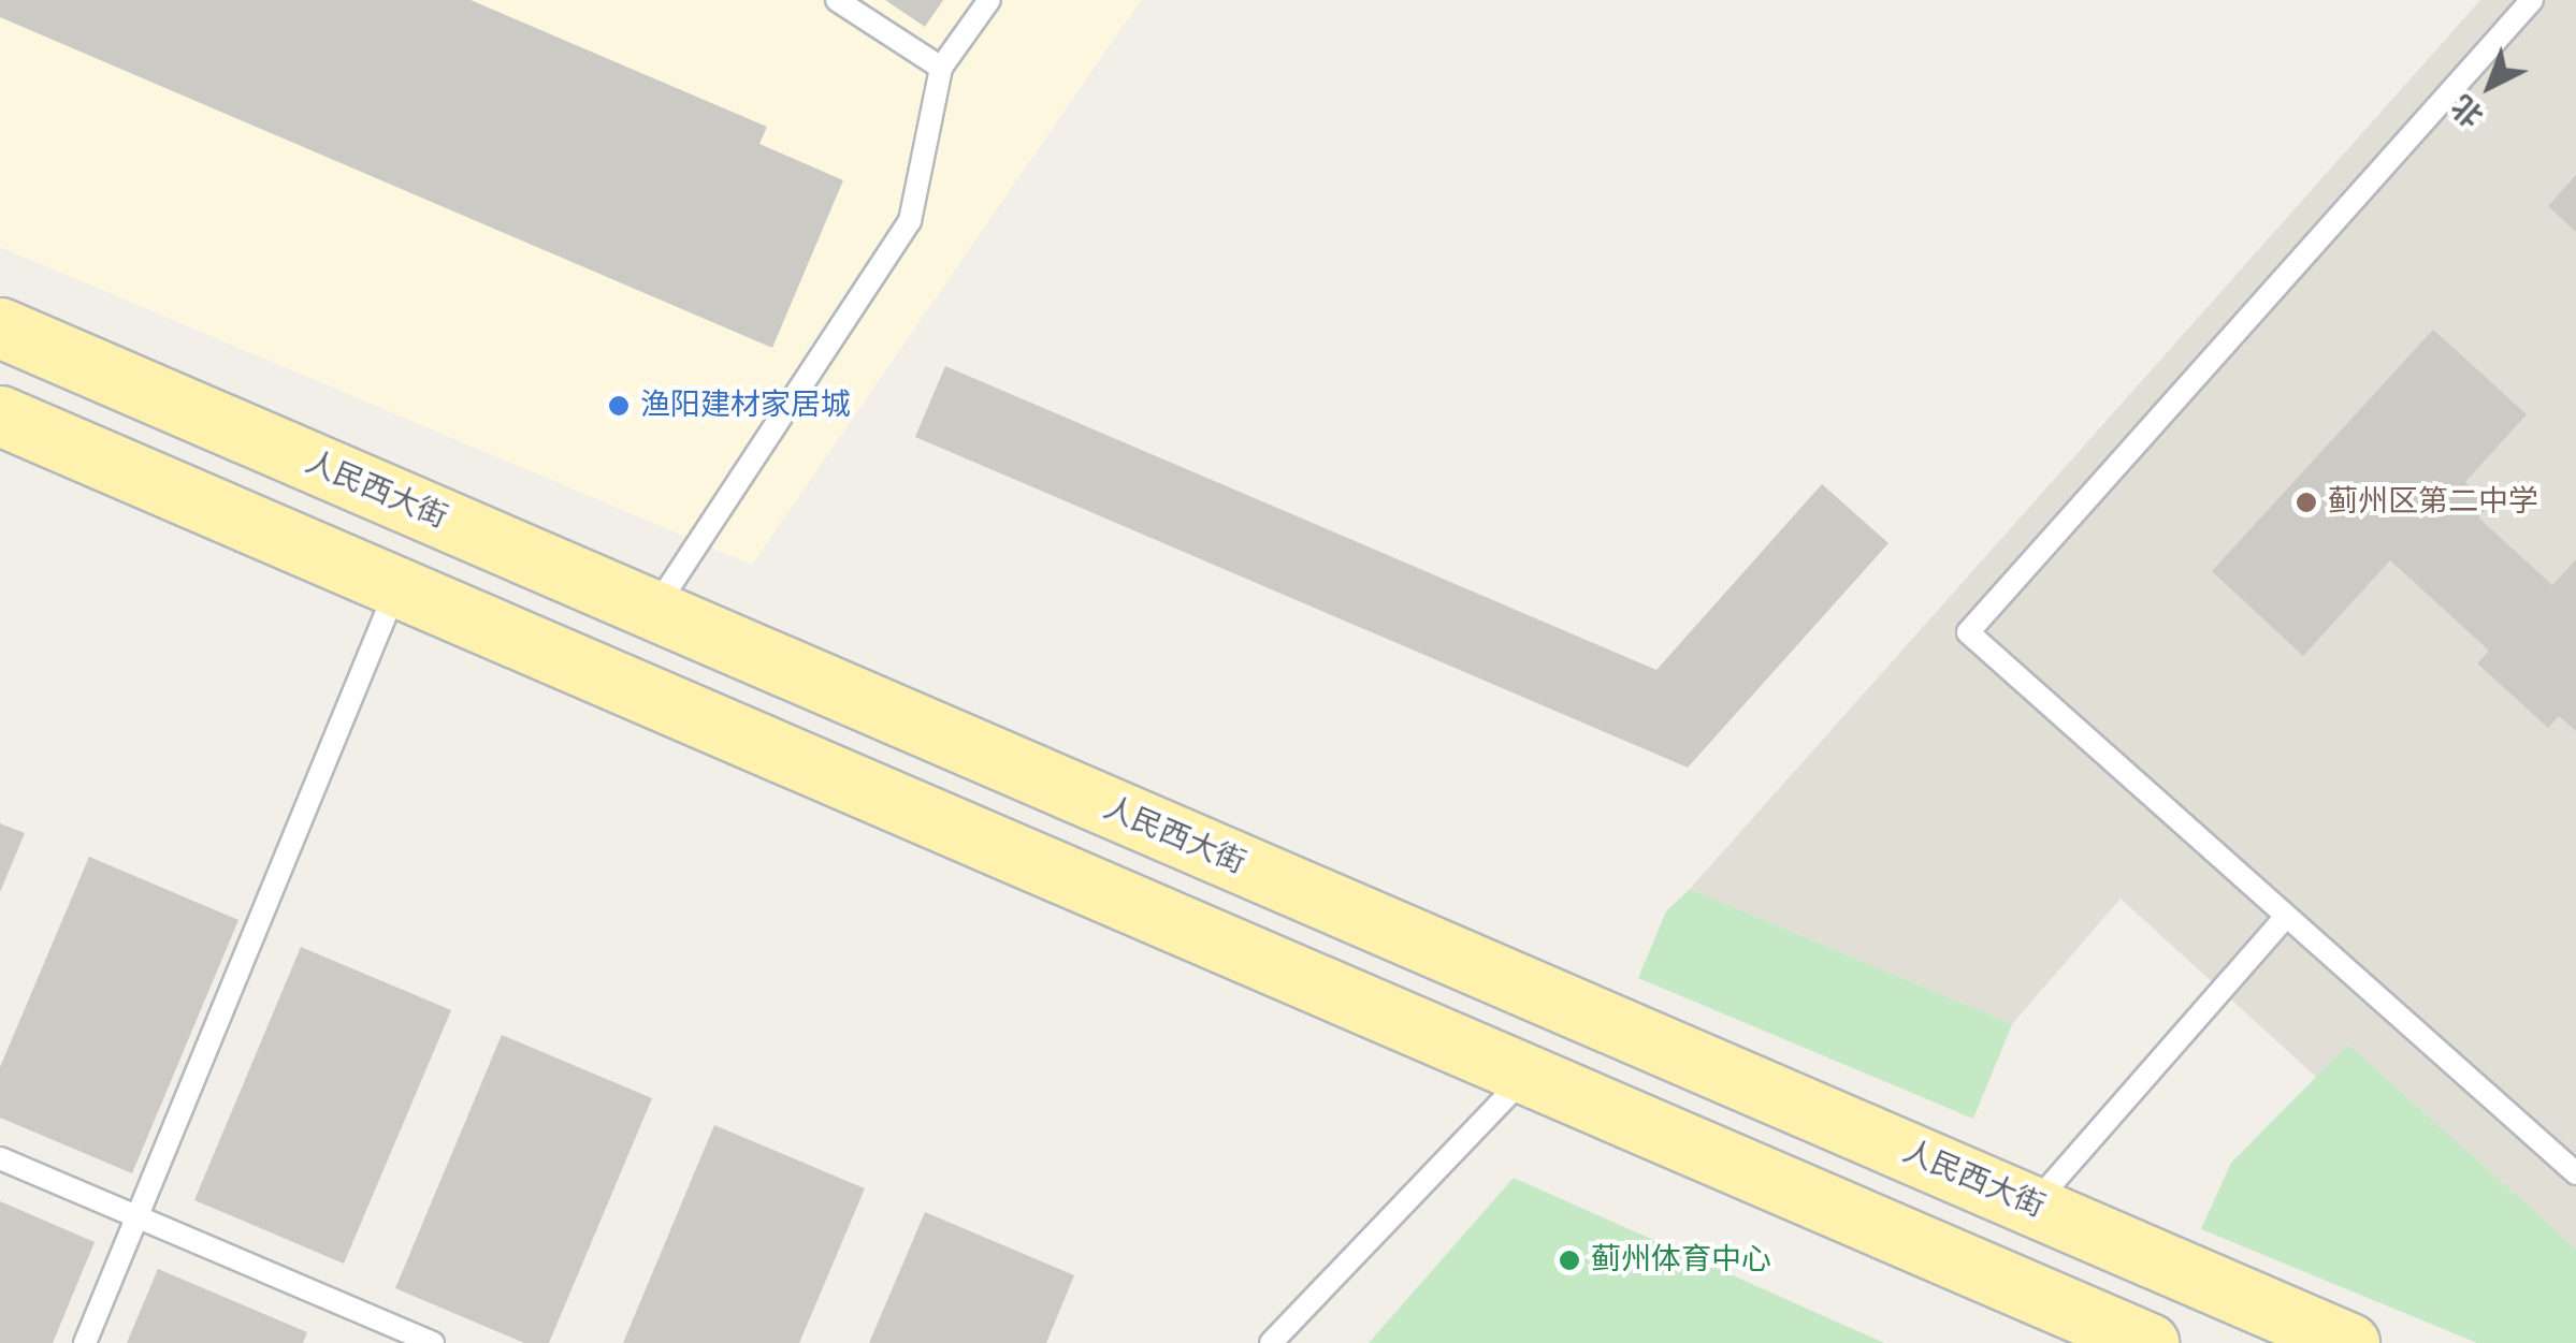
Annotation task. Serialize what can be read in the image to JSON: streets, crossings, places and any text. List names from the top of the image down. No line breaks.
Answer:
{"streets":{"main road":["人民西大街"]},"places":["渔阳建材家居城","蓟州区第二中学","蓟州体育中心"],"north":"bottom left"}
